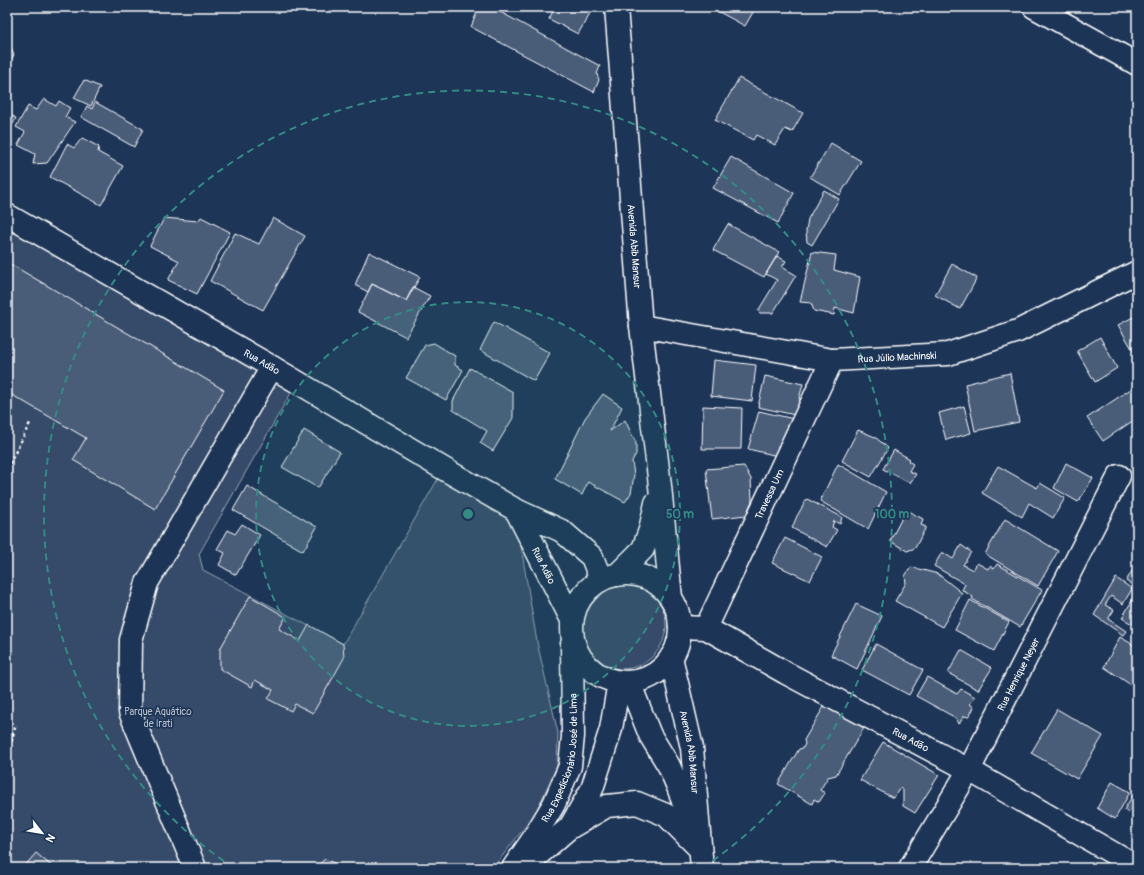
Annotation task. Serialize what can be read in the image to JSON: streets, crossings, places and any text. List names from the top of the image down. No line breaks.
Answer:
{"streets":{"street":["Avenida Abib Mansur","Rua Júlio Machinski","Rua Adão","Travessa Um","Rua Henrique Neyer","Rua Expedicionário José de Lima"]},"crossings":[["Avenida Abib Mansur","Rua Júlio Machinski"],["Avenida Abib Mansur","Rua Adão"],["Avenida Abib Mansur","Rua Expedicionário José de Lima"],["Rua Júlio Machinski","Travessa Um"],["Rua Adão","Travessa Um"],["Rua Adão","Rua Henrique Neyer"],["Rua Adão","Rua Expedicionário José de Lima"]],"parks":["Parque Aquático de Irati"],"north":"bottom right","rings":["50 m","100 m"]}
